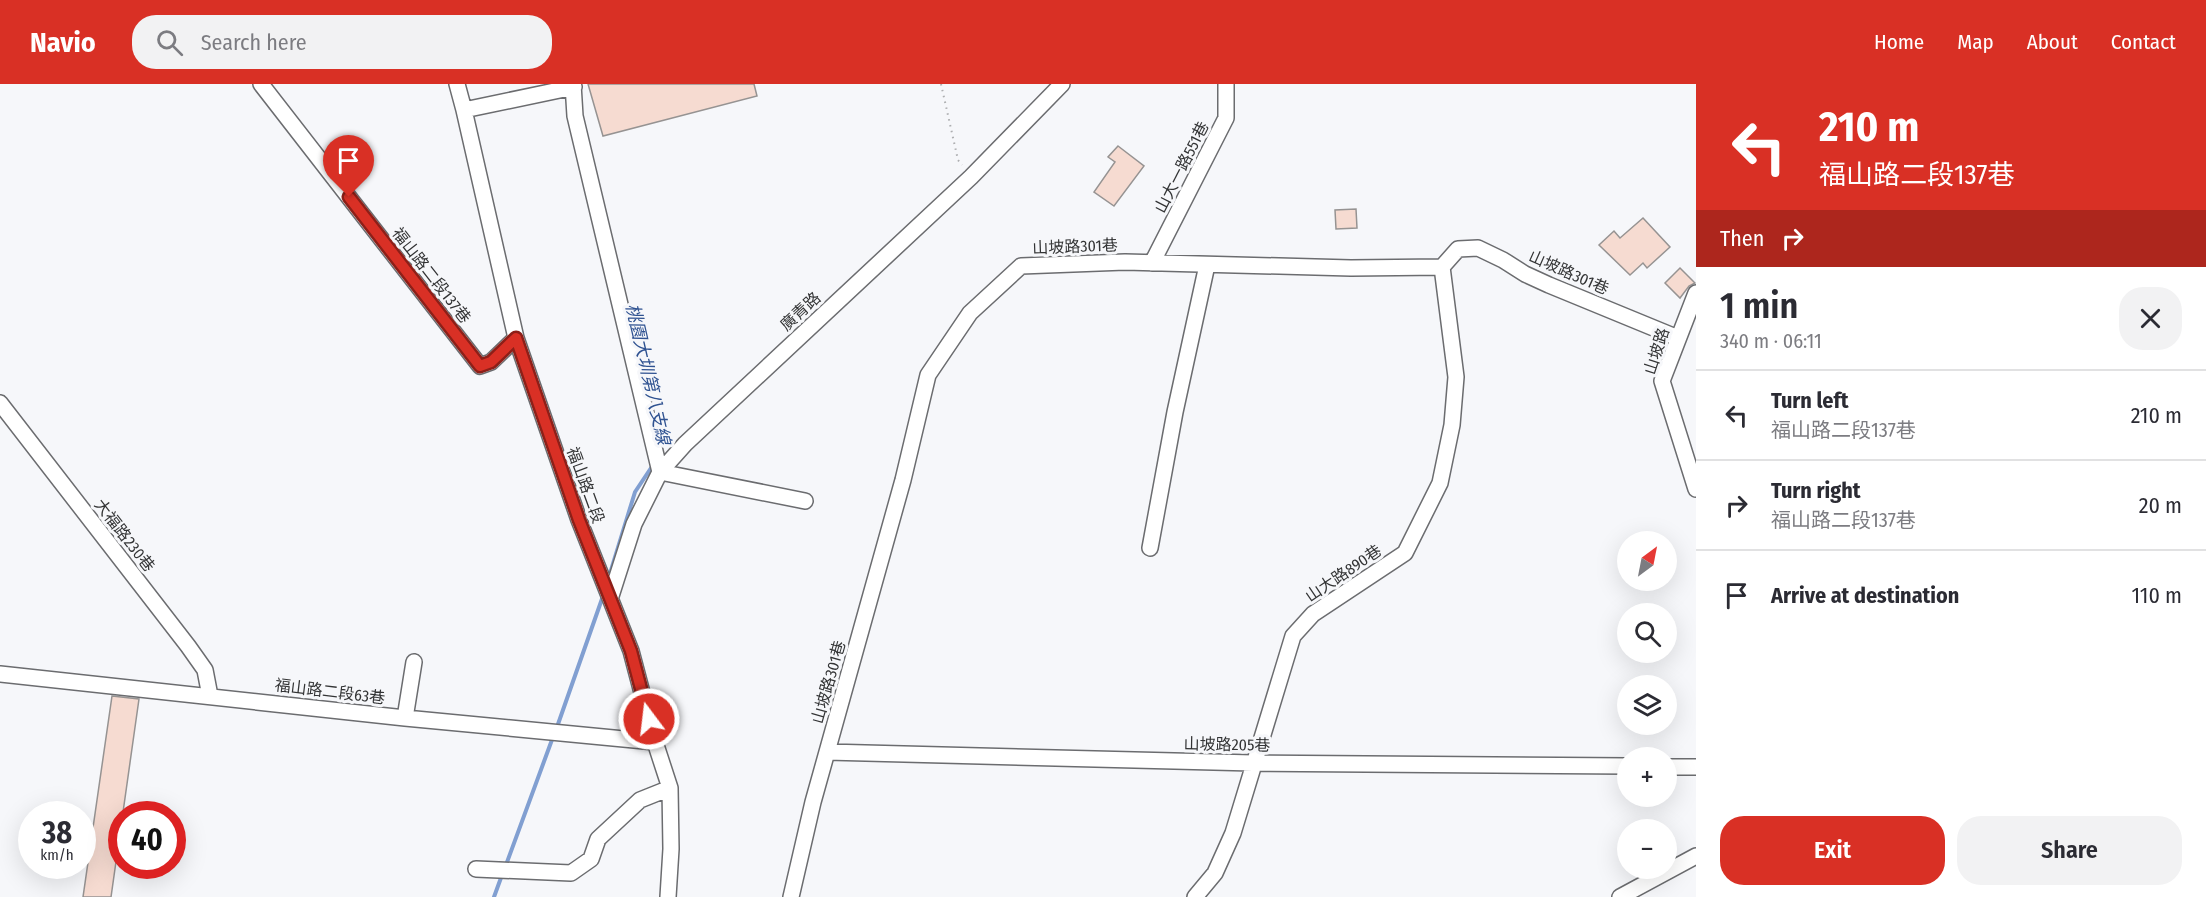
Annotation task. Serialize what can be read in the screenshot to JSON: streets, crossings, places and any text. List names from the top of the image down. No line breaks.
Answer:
{"streets":{"street":["山大一路551巷","山坡路301巷","福山路二段137巷","廣青路","山坡路","福山路二段","大福路230巷","山大路890巷","福山路二段63巷","山坡路205巷"]},"crossings":[["山大一路551巷","山坡路301巷"],["山坡路301巷","山坡路"],["山坡路301巷","山大路890巷"],["山坡路301巷","山坡路205巷"],["福山路二段137巷","福山路二段"],["廣青路","福山路二段"],["福山路二段","福山路二段63巷"],["大福路230巷","福山路二段63巷"],["山大路890巷","山坡路205巷"]],"water":["桃園大圳第八支線"],"north":"top right","page":{"header":"Navio","search":"Search here","nav":["Home","Map","About","Contact"],"turn":["210 m","福山路二段137巷"],"then":"Then","heading":["1 min","340 m · 06:11"],"list":[{"name":"Turn left","note":"福山路二段137巷","value":"210 m"},{"name":"Turn right","note":"福山路二段137巷","value":"20 m"},{"name":"Arrive at destination","value":"110 m"}],"map_buttons":["+","−"],"speed":"38 km/h","limit":"40","buttons":["Exit","Share"]}}
